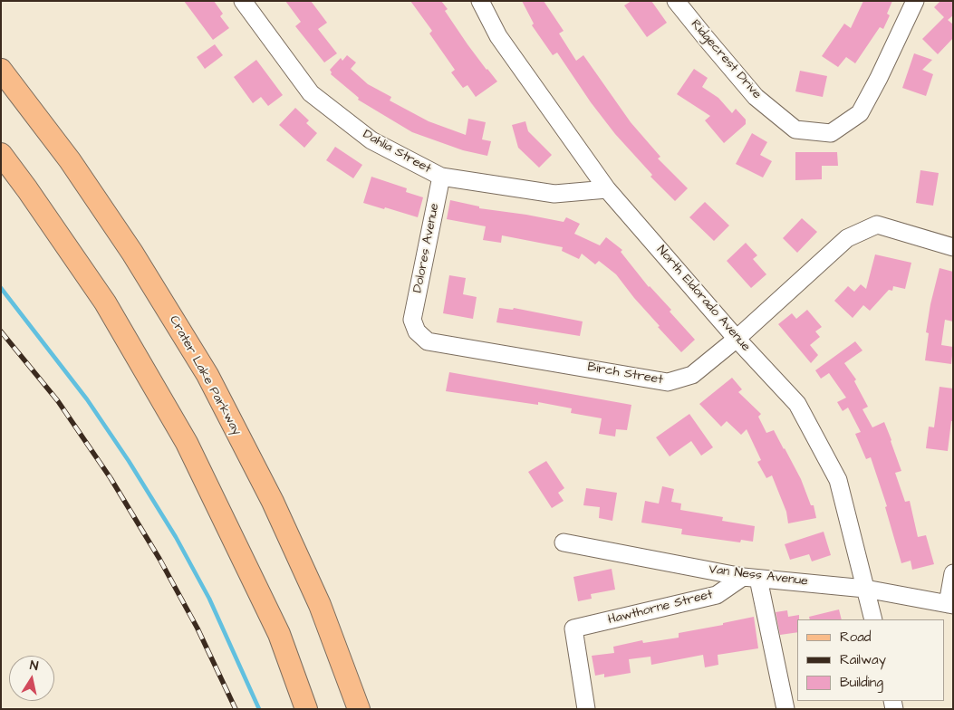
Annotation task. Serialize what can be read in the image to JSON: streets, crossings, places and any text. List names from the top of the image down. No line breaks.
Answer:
{"streets":{"main road":["Crater Lake Parkway"],"street":["Ridgecrest Drive","Dahlia Street","Dolores Avenue","North Eldorado Avenue","Birch Street","Van Ness Avenue","Hawthorne Street"]},"crossings":[["Dahlia Street","Dolores Avenue"],["Dahlia Street","North Eldorado Avenue"],["Dolores Avenue","Birch Street"],["North Eldorado Avenue","Birch Street"],["North Eldorado Avenue","Van Ness Avenue"],["Van Ness Avenue","Hawthorne Street"]],"legend":["Road","Railway","Building"],"north":"top"}
